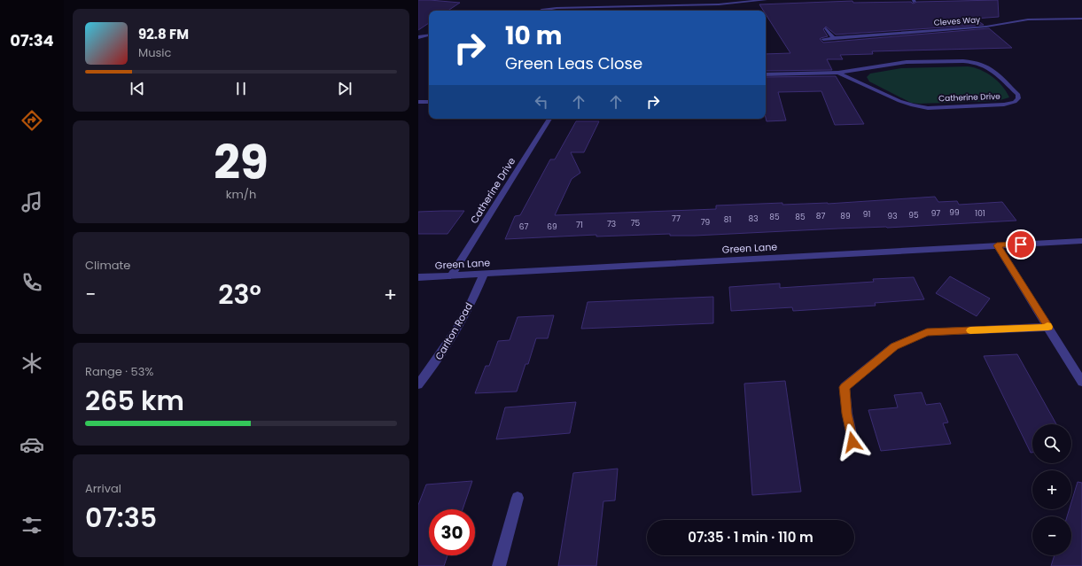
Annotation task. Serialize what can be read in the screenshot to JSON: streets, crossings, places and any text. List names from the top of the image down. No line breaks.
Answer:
{"streets":{"street":["Cleves Way","Catherine Drive","Green Lane","Carlton Road"]},"crossings":[["Catherine Drive","Green Lane"],["Green Lane","Carlton Road"]],"house_numbers":["99","97","101","91","95","87","89","93","85","85","77","83","81","79","75","73","71","67","69"],"page":{"tabs":"07:34","turn":["10 m","Green Leas Close"],"song":["92.8 FM","Music"],"tile":[["29","km/h"],"Climate",["Range · 53%","265 km"],["Arrival","07:35"]],"heat":["−","23°","+"],"map_buttons":["+","−"],"limit":"30","trip":"07:35 · 1 min · 110 m"}}
